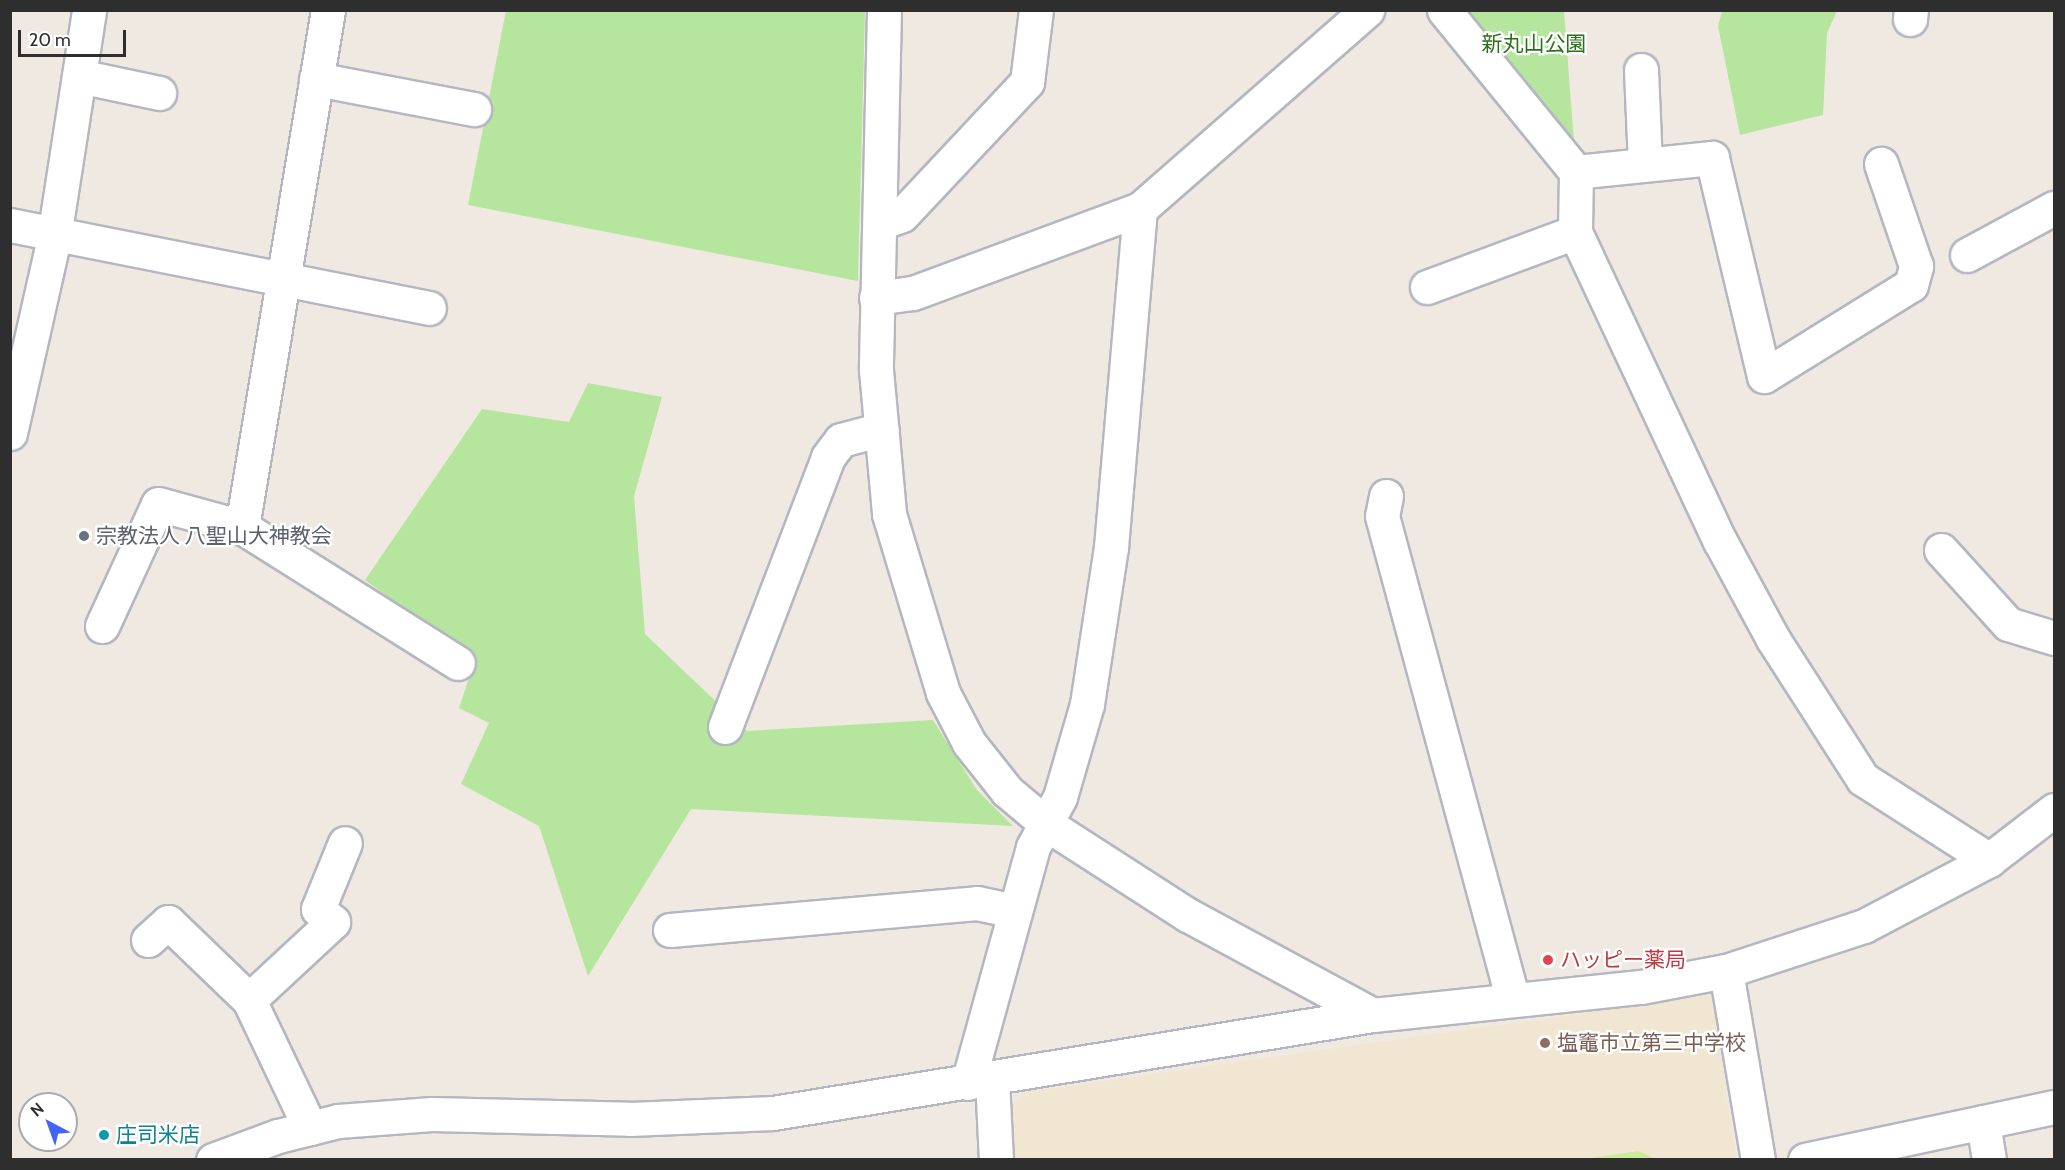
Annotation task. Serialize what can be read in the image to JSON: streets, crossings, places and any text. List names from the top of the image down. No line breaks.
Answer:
{"parks":["新丸山公園"],"places":["宗教法人 八聖山大神教会","ハッピー薬局","塩竈市立第三中学校","庄司米店"],"scale_bar":"20 m","north":"top left"}
